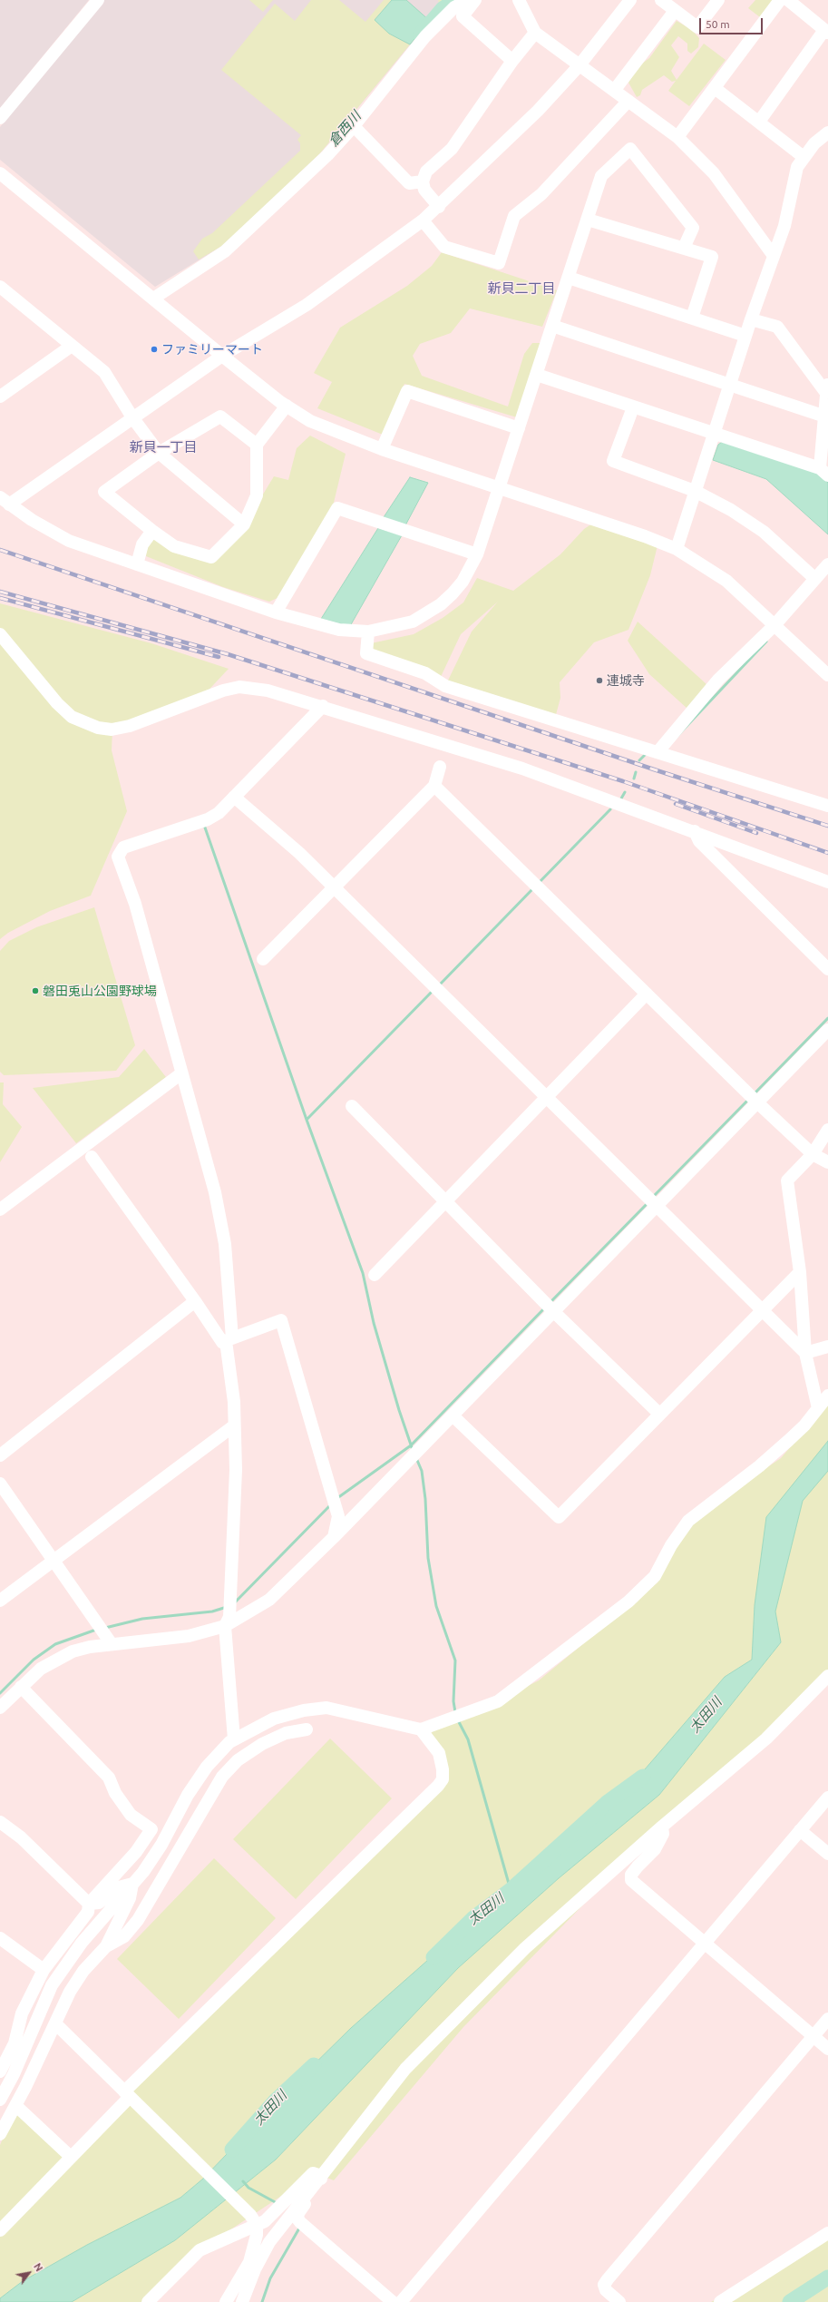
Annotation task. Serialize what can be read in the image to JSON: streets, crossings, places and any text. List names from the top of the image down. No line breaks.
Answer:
{"districts":["新貝二丁目","新貝一丁目"],"water":["倉西川","太田川"],"places":["ファミリーマート","連城寺","磐田兎山公園野球場"],"scale_bar":"50 m","north":"top right"}
